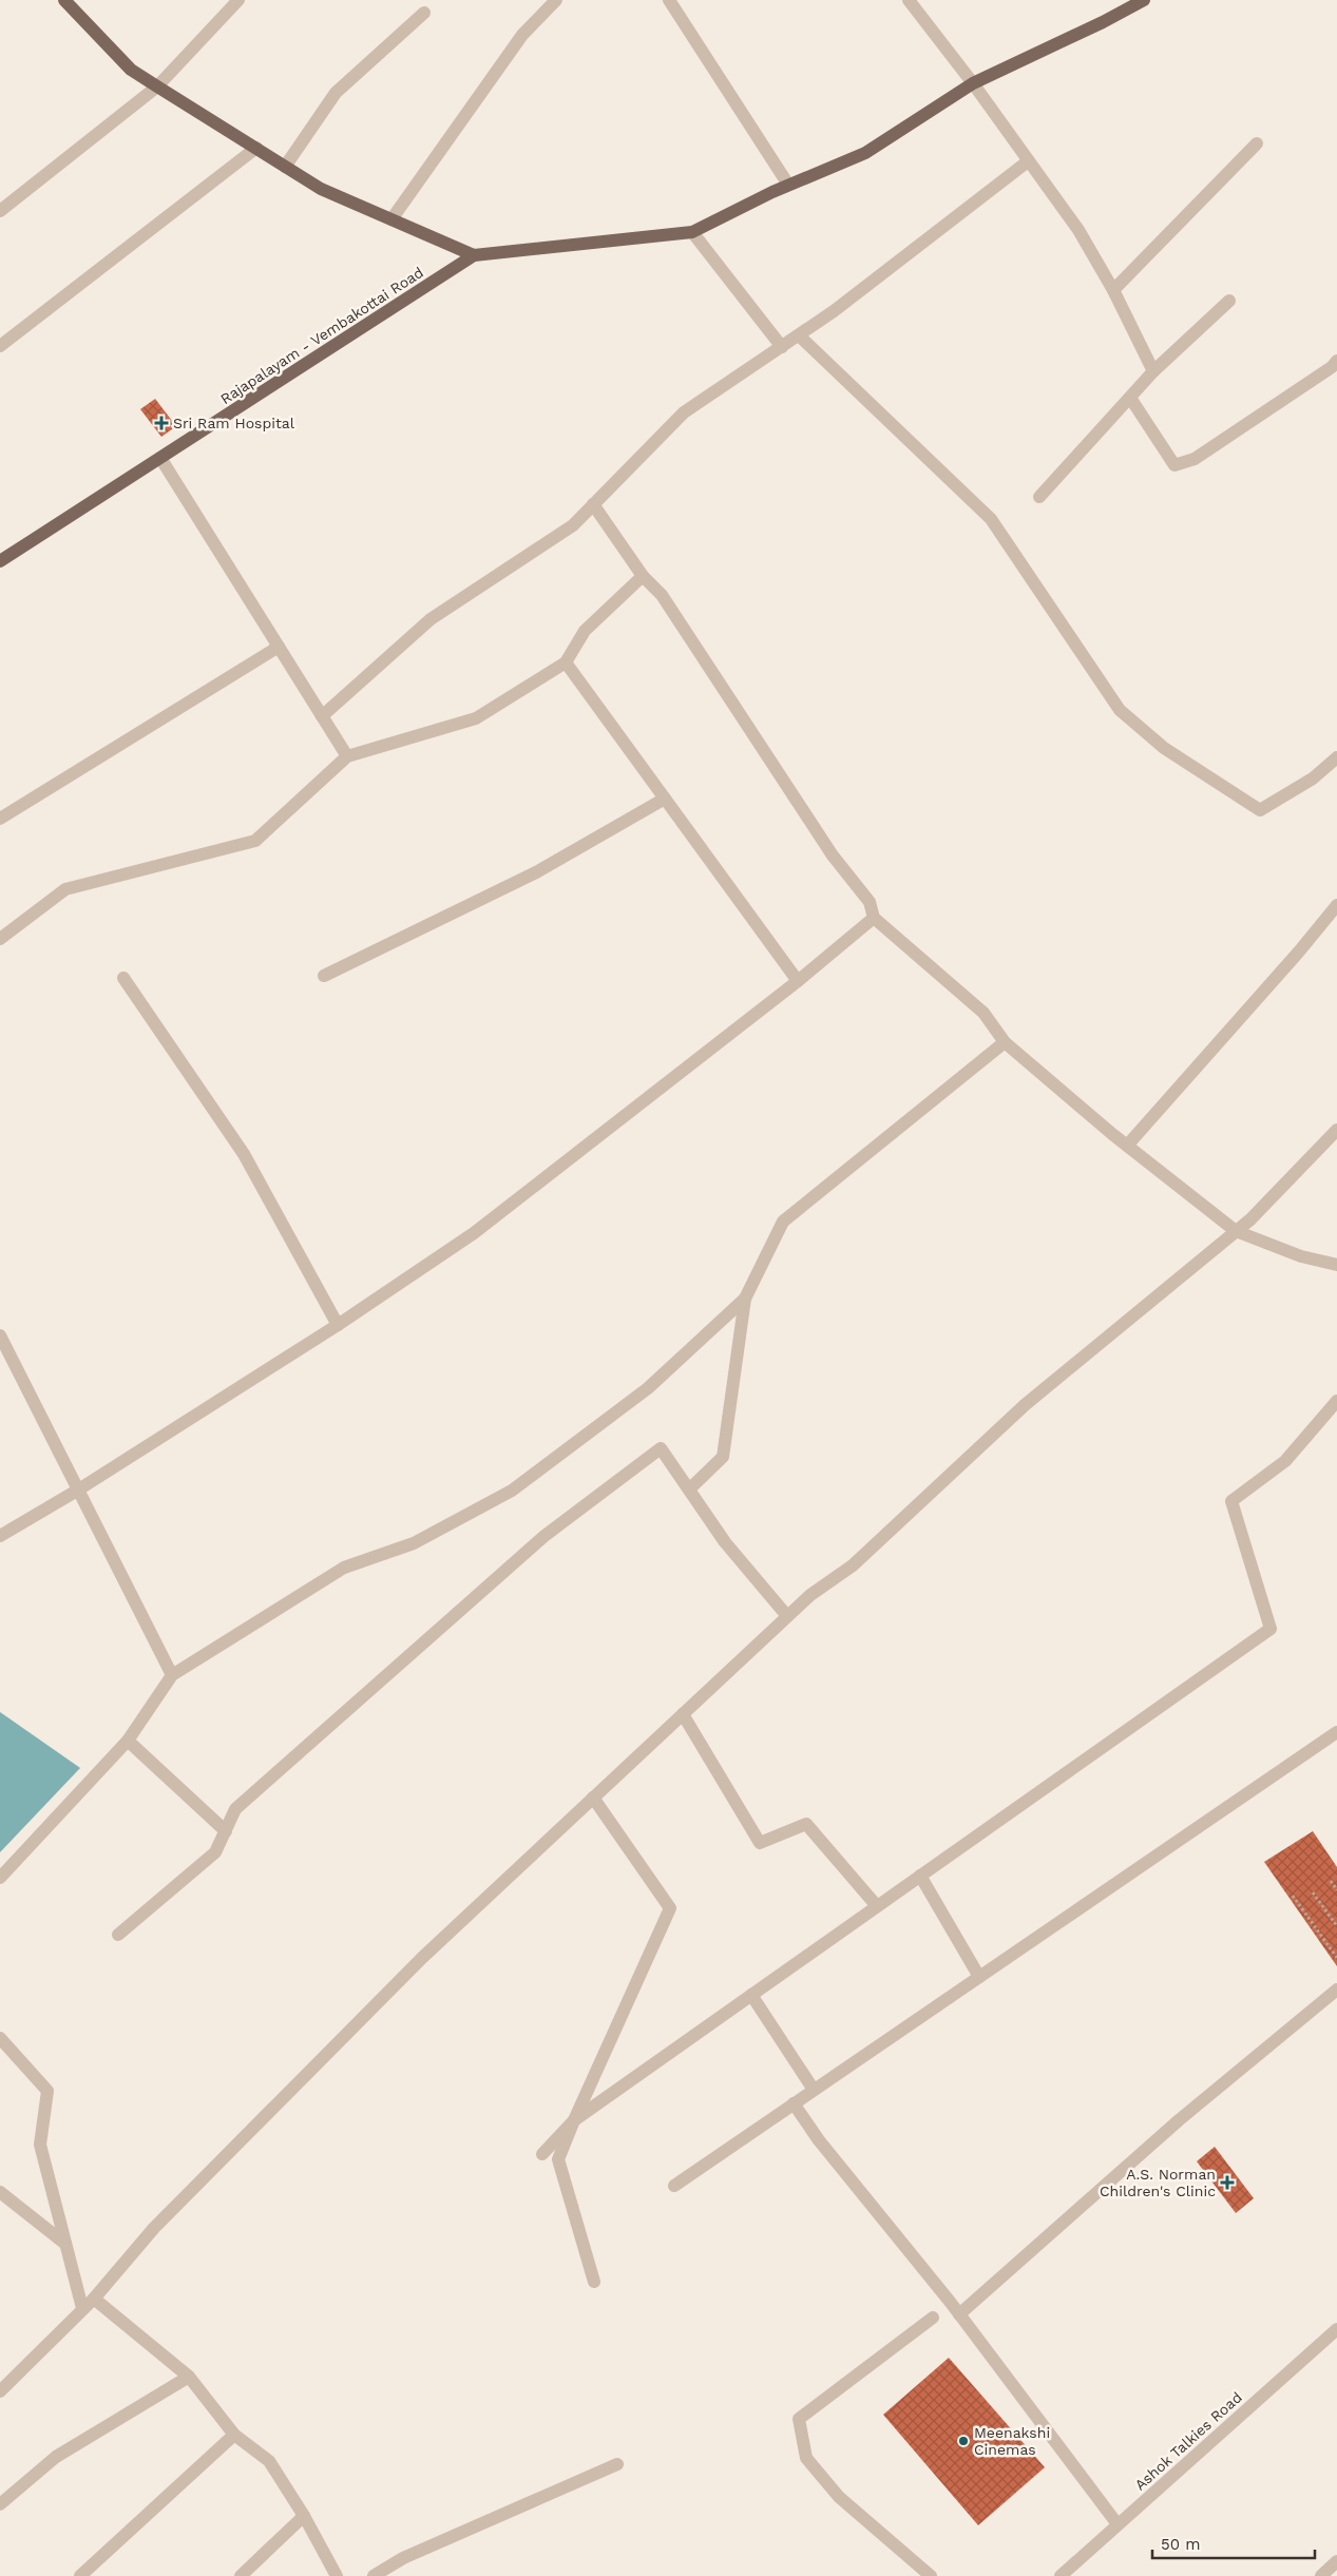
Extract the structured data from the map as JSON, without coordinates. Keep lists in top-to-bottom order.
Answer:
{
  "streets": {
    "main road": ["Rajapalayam - Vembakottai Road"],
    "street": ["Ashok Talkies Road"]
  },
  "places": {
    "health": ["Sri Ram Hospital", "A.S. Norman Children's Clinic"],
    "other": ["Meenakshi Cinemas"]
  },
  "scale_bar": "50 m"
}
